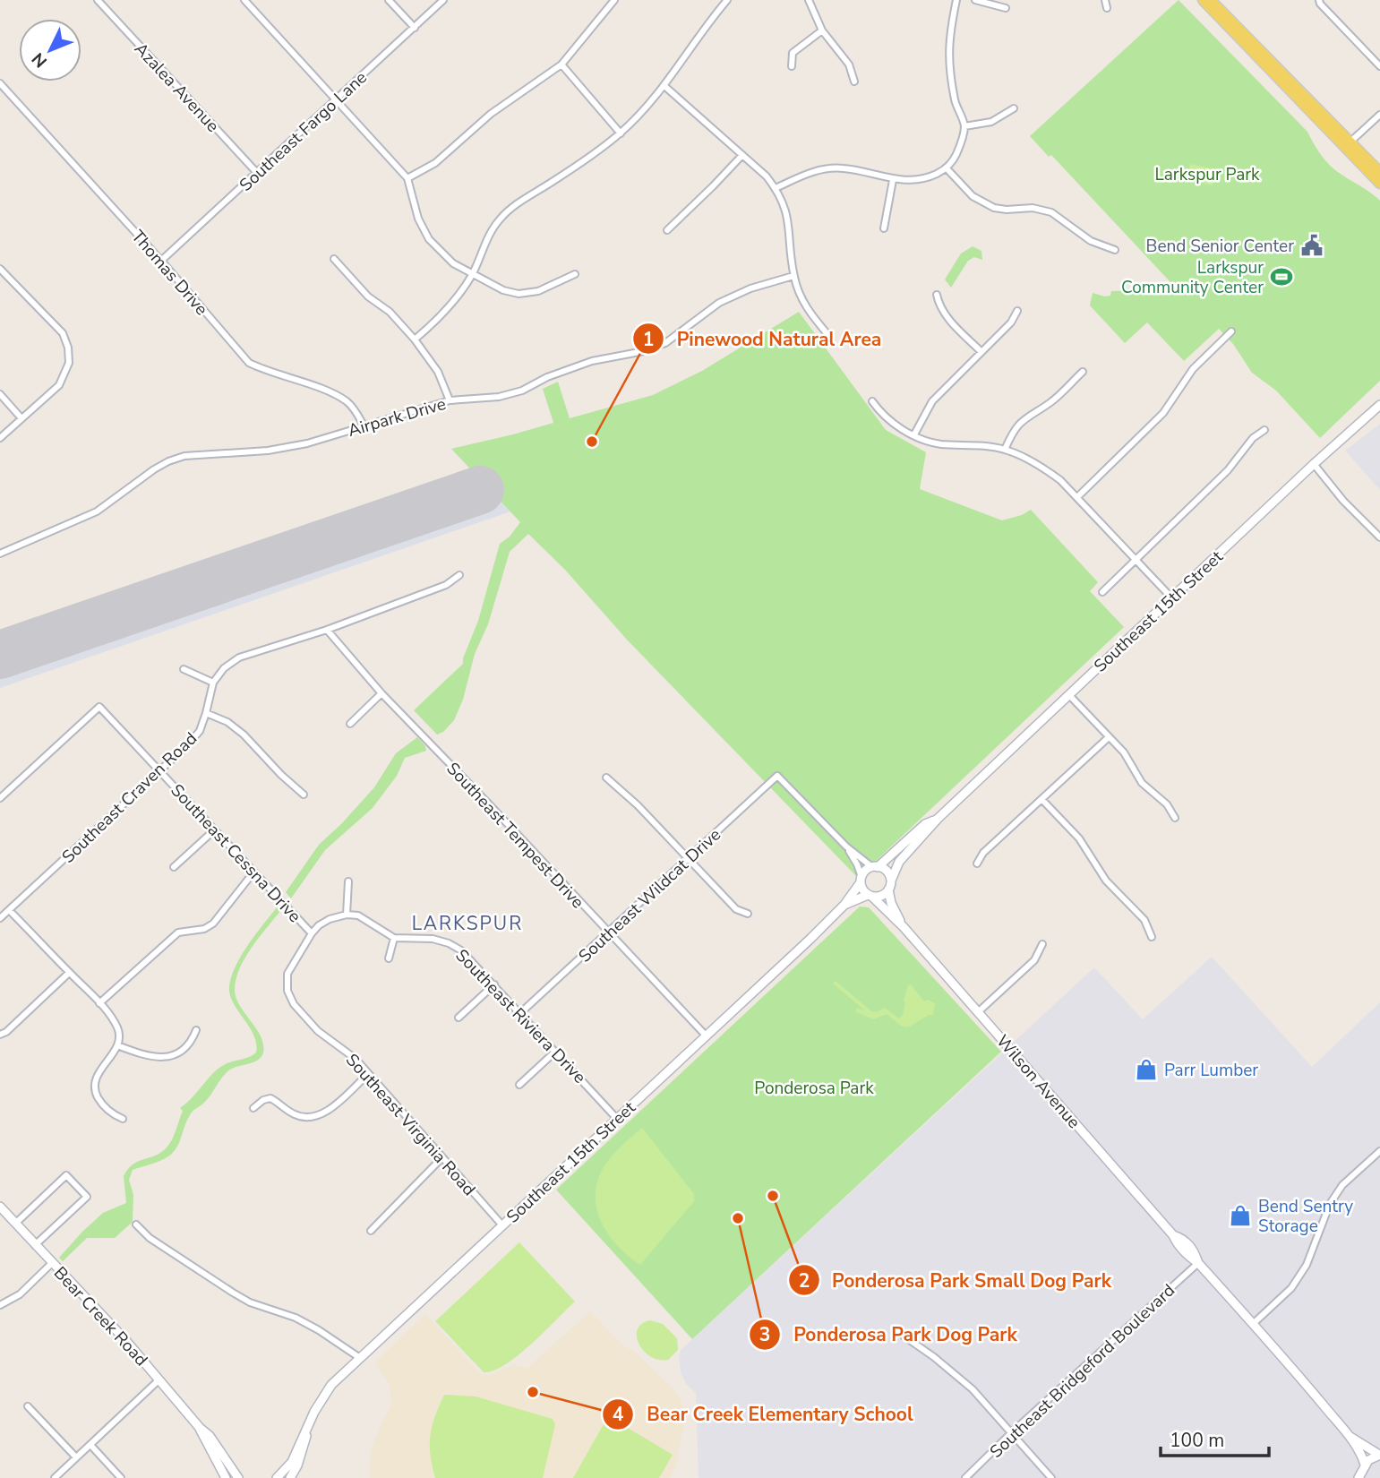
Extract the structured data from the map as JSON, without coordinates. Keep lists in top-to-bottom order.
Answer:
{
  "streets": {
    "main road": ["Southeast 15th Street", "Wilson Avenue", "Bear Creek Road"],
    "street": [
      "Azalea Avenue",
      "Southeast Fargo Lane",
      "Thomas Drive",
      "Airpark Drive",
      "Southeast Craven Road",
      "Southeast Tempest Drive",
      "Southeast Cessna Drive",
      "Southeast Wildcat Drive",
      "Southeast Riviera Drive",
      "Southeast Virginia Road",
      "Southeast Bridgeford Boulevard"
    ]
  },
  "crossings": [
    ["Azalea Avenue", "Southeast Fargo Lane"],
    ["Southeast Fargo Lane", "Thomas Drive"],
    ["Thomas Drive", "Airpark Drive"],
    ["Southeast 15th Street", "Southeast Tempest Drive"],
    ["Southeast 15th Street", "Southeast Riviera Drive"],
    ["Southeast 15th Street", "Wilson Avenue"],
    ["Southeast 15th Street", "Southeast Virginia Road"],
    ["Southeast Craven Road", "Southeast Cessna Drive"],
    ["Southeast Tempest Drive", "Southeast Wildcat Drive"],
    ["Southeast Cessna Drive", "Southeast Virginia Road"],
    ["Southeast Wildcat Drive", "Southeast Riviera Drive"],
    ["Wilson Avenue", "Southeast Bridgeford Boulevard"]
  ],
  "districts": ["LARKSPUR"],
  "parks": ["Larkspur Park", "Ponderosa Park"],
  "places": {
    "public building": ["Bend Senior Center"],
    "sports": ["Larkspur Community Center"],
    "other": [
      "Pinewood Natural Area",
      "Ponderosa Park Small Dog Park",
      "Ponderosa Park Dog Park",
      "Bear Creek Elementary School"
    ],
    "shop": ["Parr Lumber", "Bend Sentry Storage"]
  },
  "scale_bar": "100 m",
  "north": "bottom left"
}
